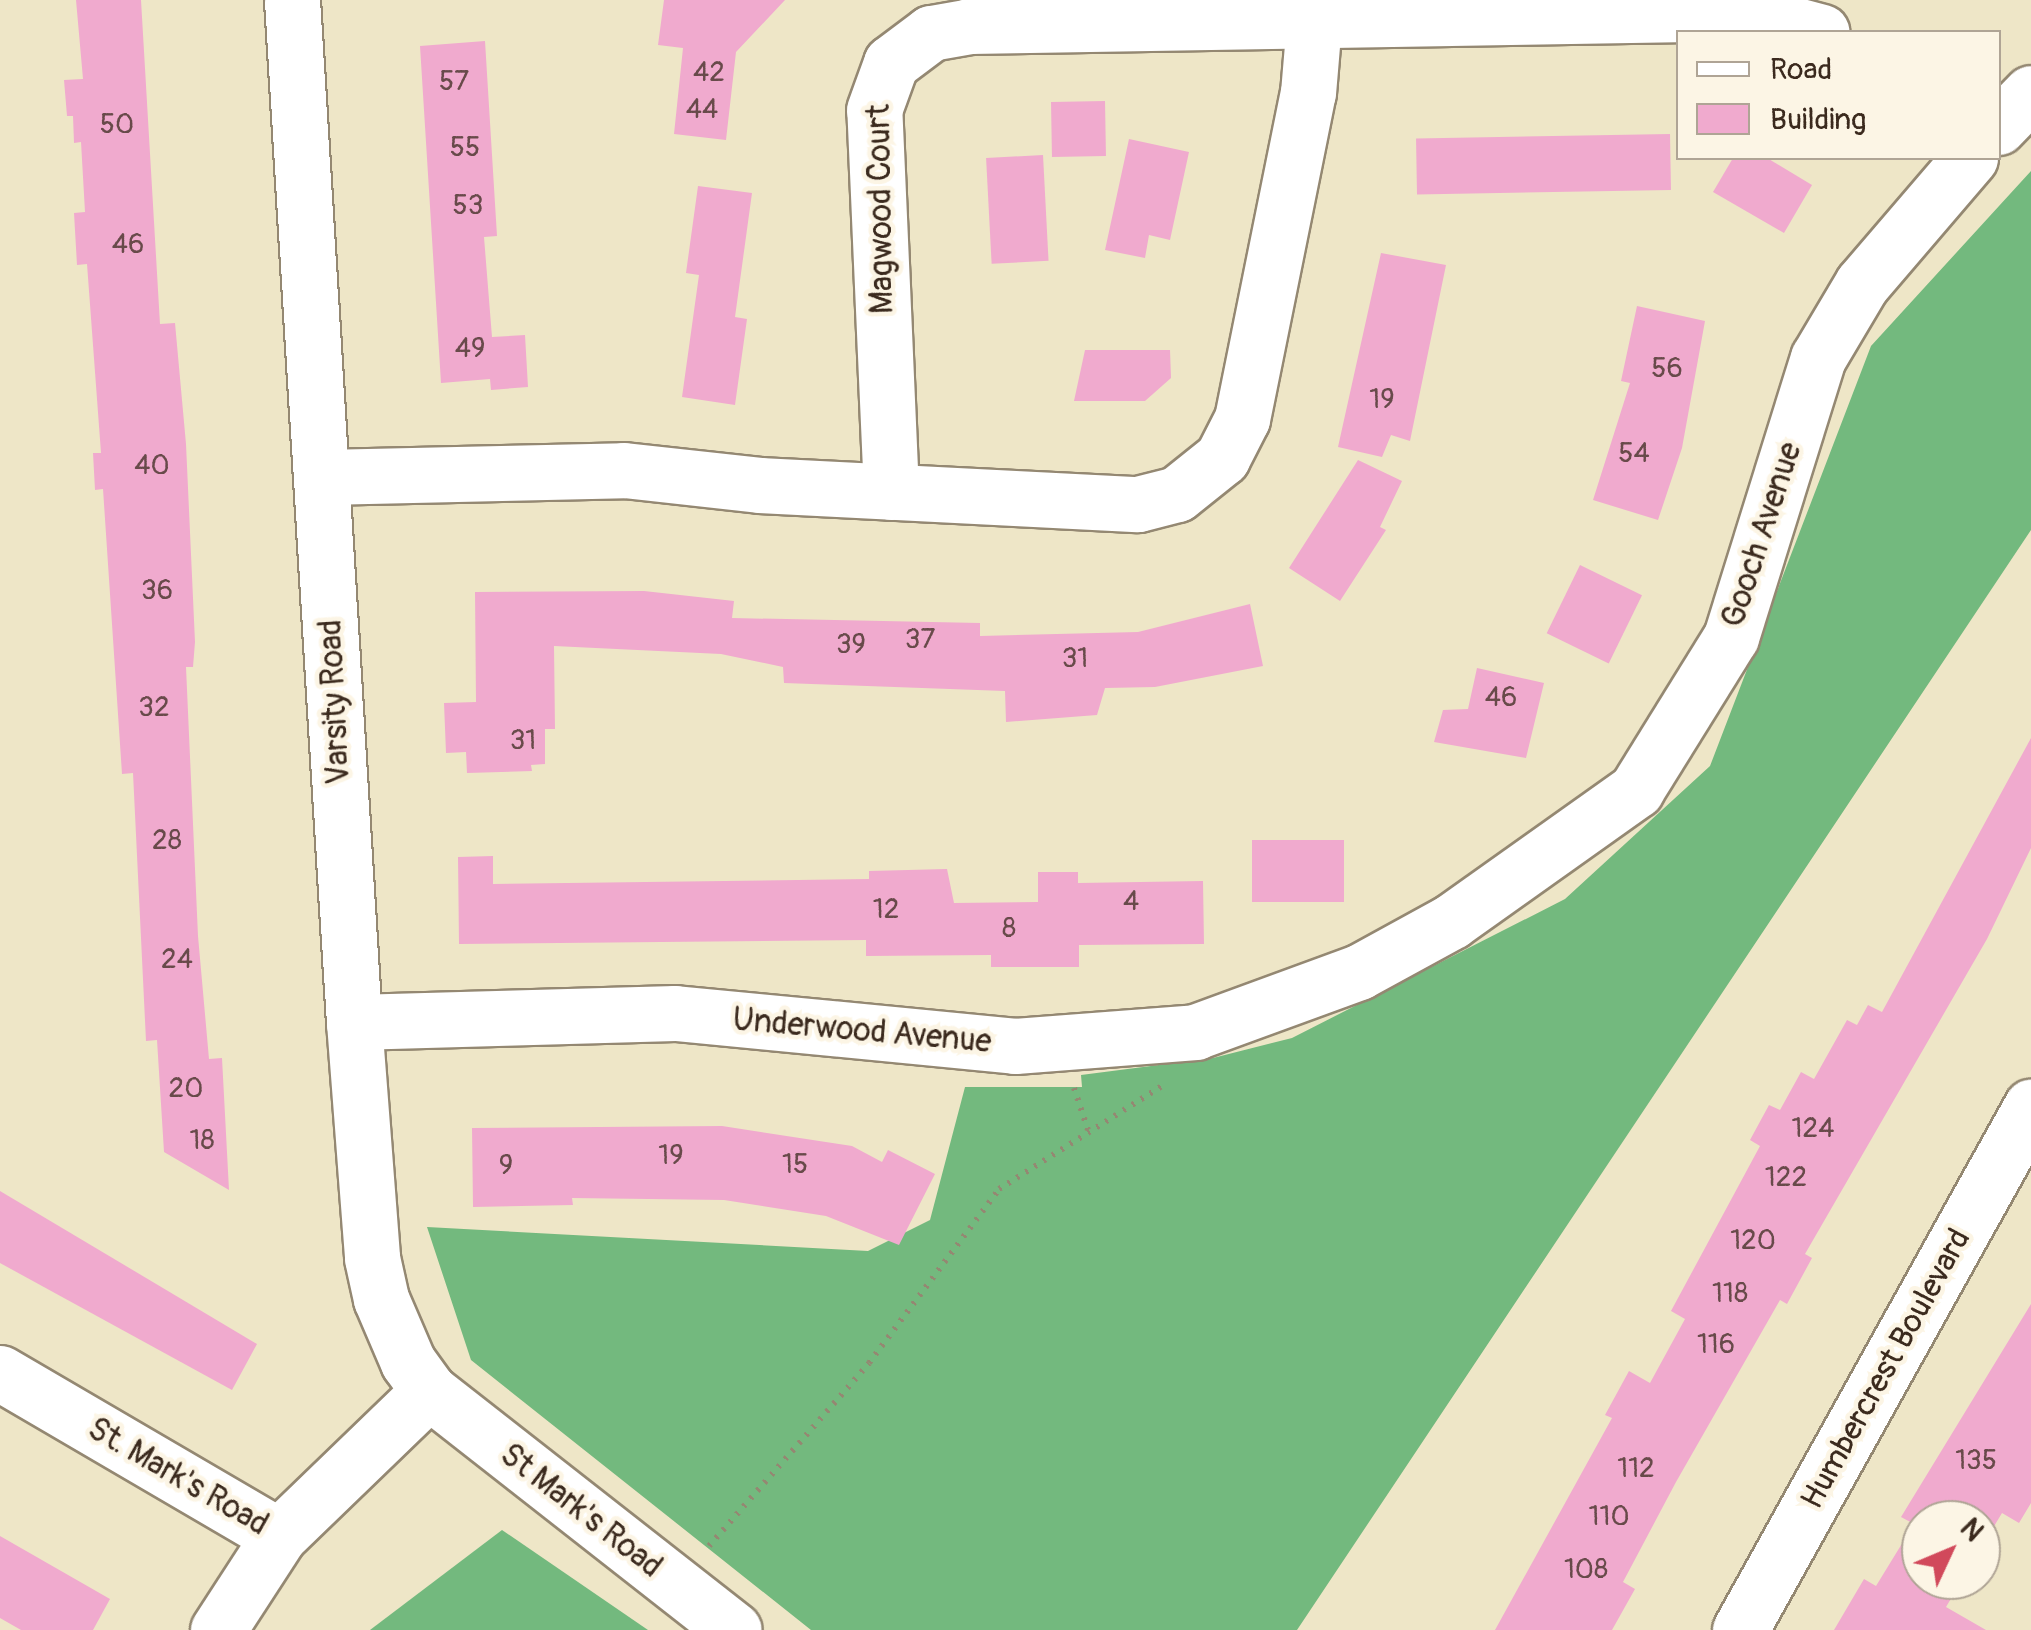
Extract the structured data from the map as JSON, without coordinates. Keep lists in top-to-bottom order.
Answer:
{
  "streets": {
    "street": [
      "Magwood Court",
      "Gooch Avenue",
      "Varsity Road",
      "Underwood Avenue",
      "Humbercrest Boulevard",
      "St. Mark's Road",
      "St Mark's Road"
    ]
  },
  "crossings": [
    ["Gooch Avenue", "Underwood Avenue"],
    ["Varsity Road", "Underwood Avenue"],
    ["Varsity Road", "St. Mark's Road"],
    ["Varsity Road", "St Mark's Road"],
    ["St. Mark's Road", "St Mark's Road"]
  ],
  "house_numbers": [
    "42",
    "57",
    "44",
    "50",
    "55",
    "53",
    "46",
    "49",
    "56",
    "19",
    "54",
    "40",
    "36",
    "37",
    "39",
    "31",
    "46",
    "32",
    "31",
    "28",
    "4",
    "12",
    "8",
    "24",
    "20",
    "124",
    "18",
    "19",
    "15",
    "9",
    "122",
    "120",
    "118",
    "116",
    "135",
    "112",
    "110",
    "108"
  ],
  "legend": ["Road", "Building"],
  "north": "top right"
}
